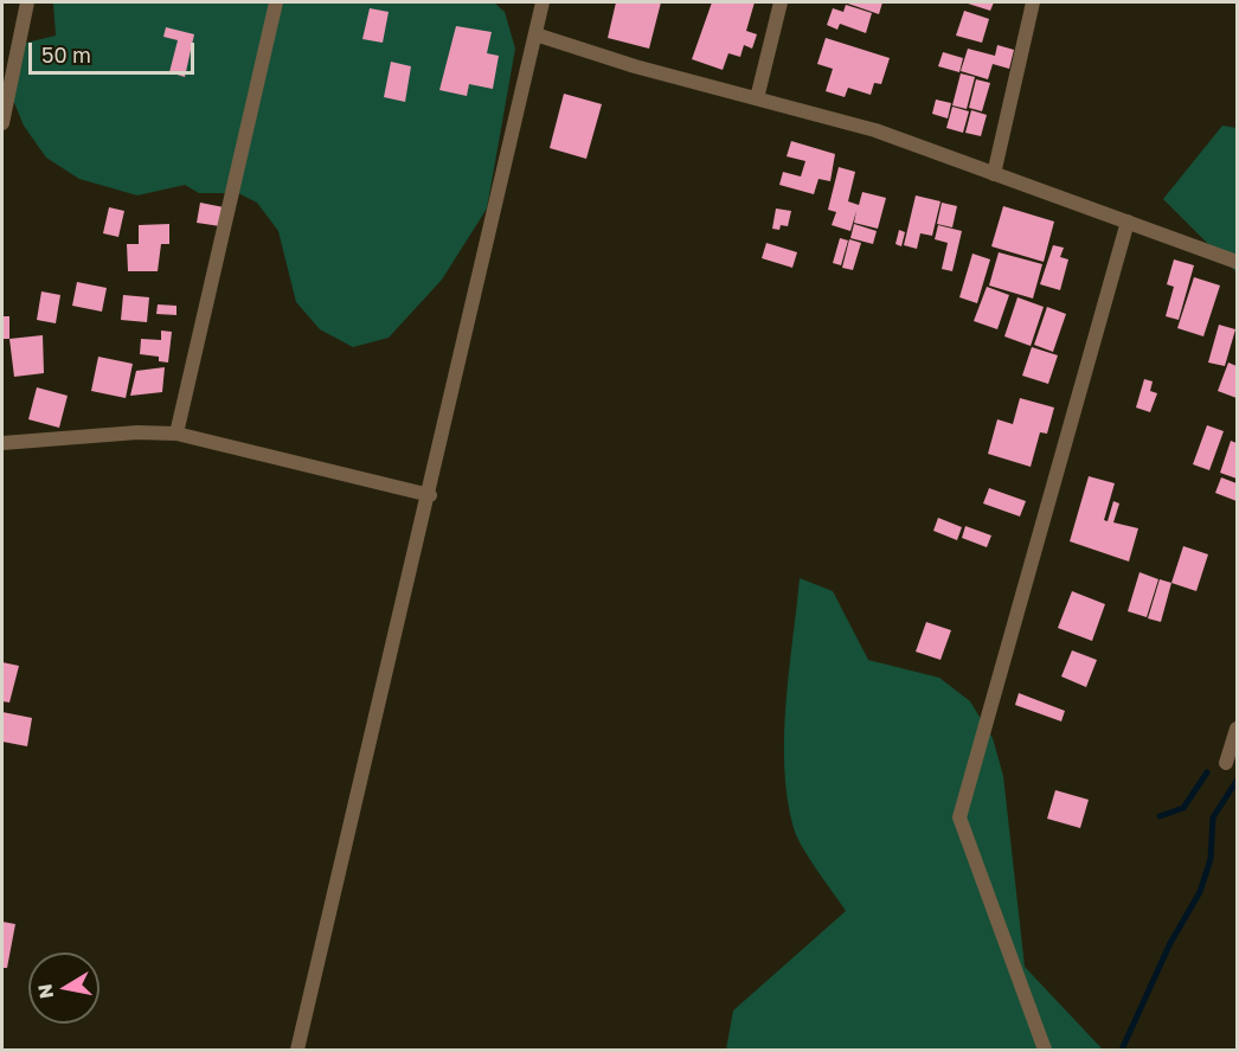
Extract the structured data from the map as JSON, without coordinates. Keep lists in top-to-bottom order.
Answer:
{
  "scale_bar": "50 m",
  "north": "left"
}
